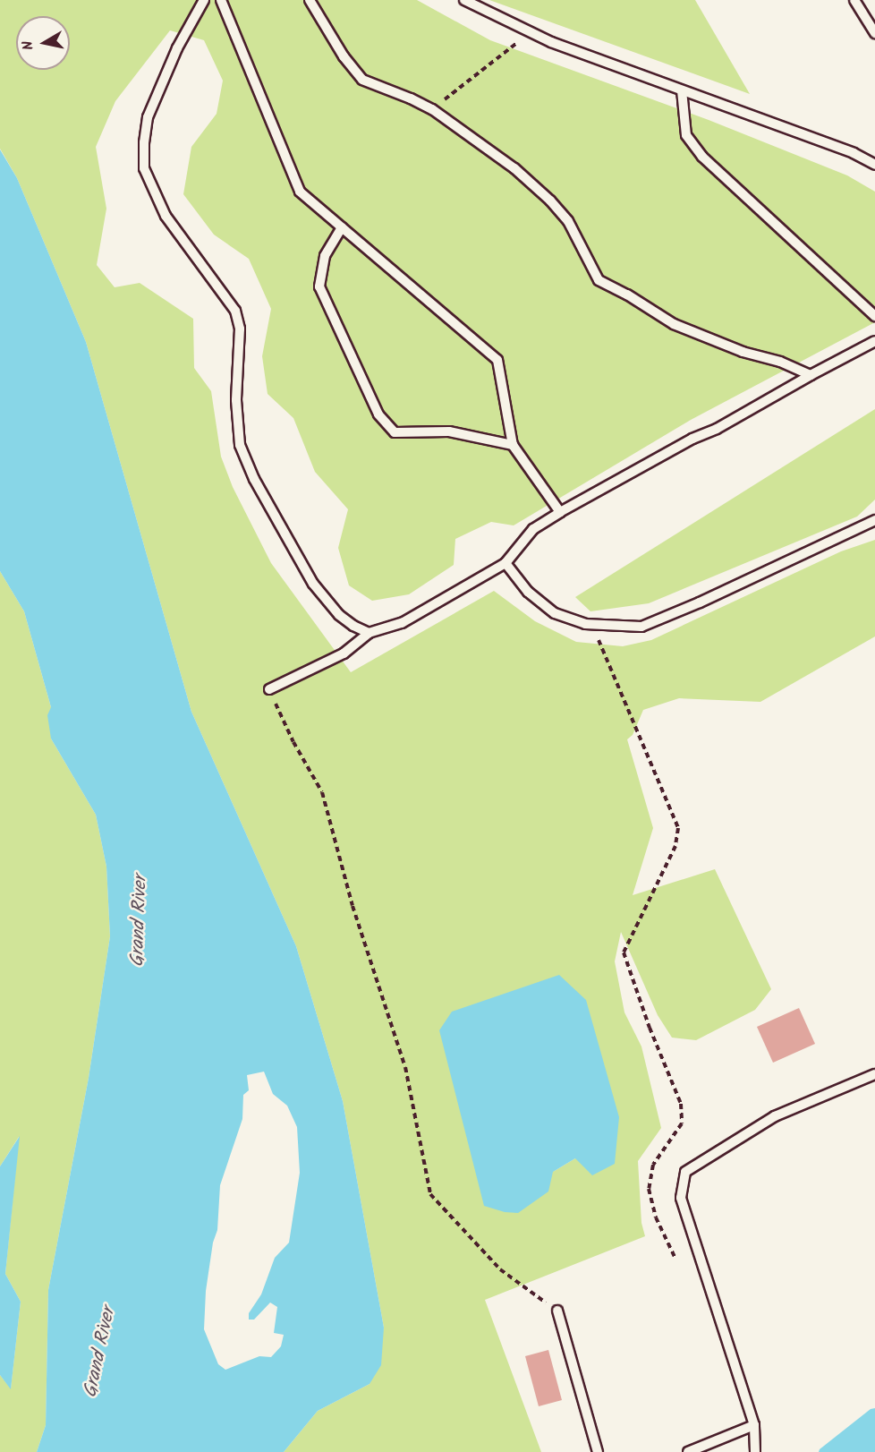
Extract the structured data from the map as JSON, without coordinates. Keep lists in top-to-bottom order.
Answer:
{
  "water": ["Grand River"],
  "north": "left"
}
